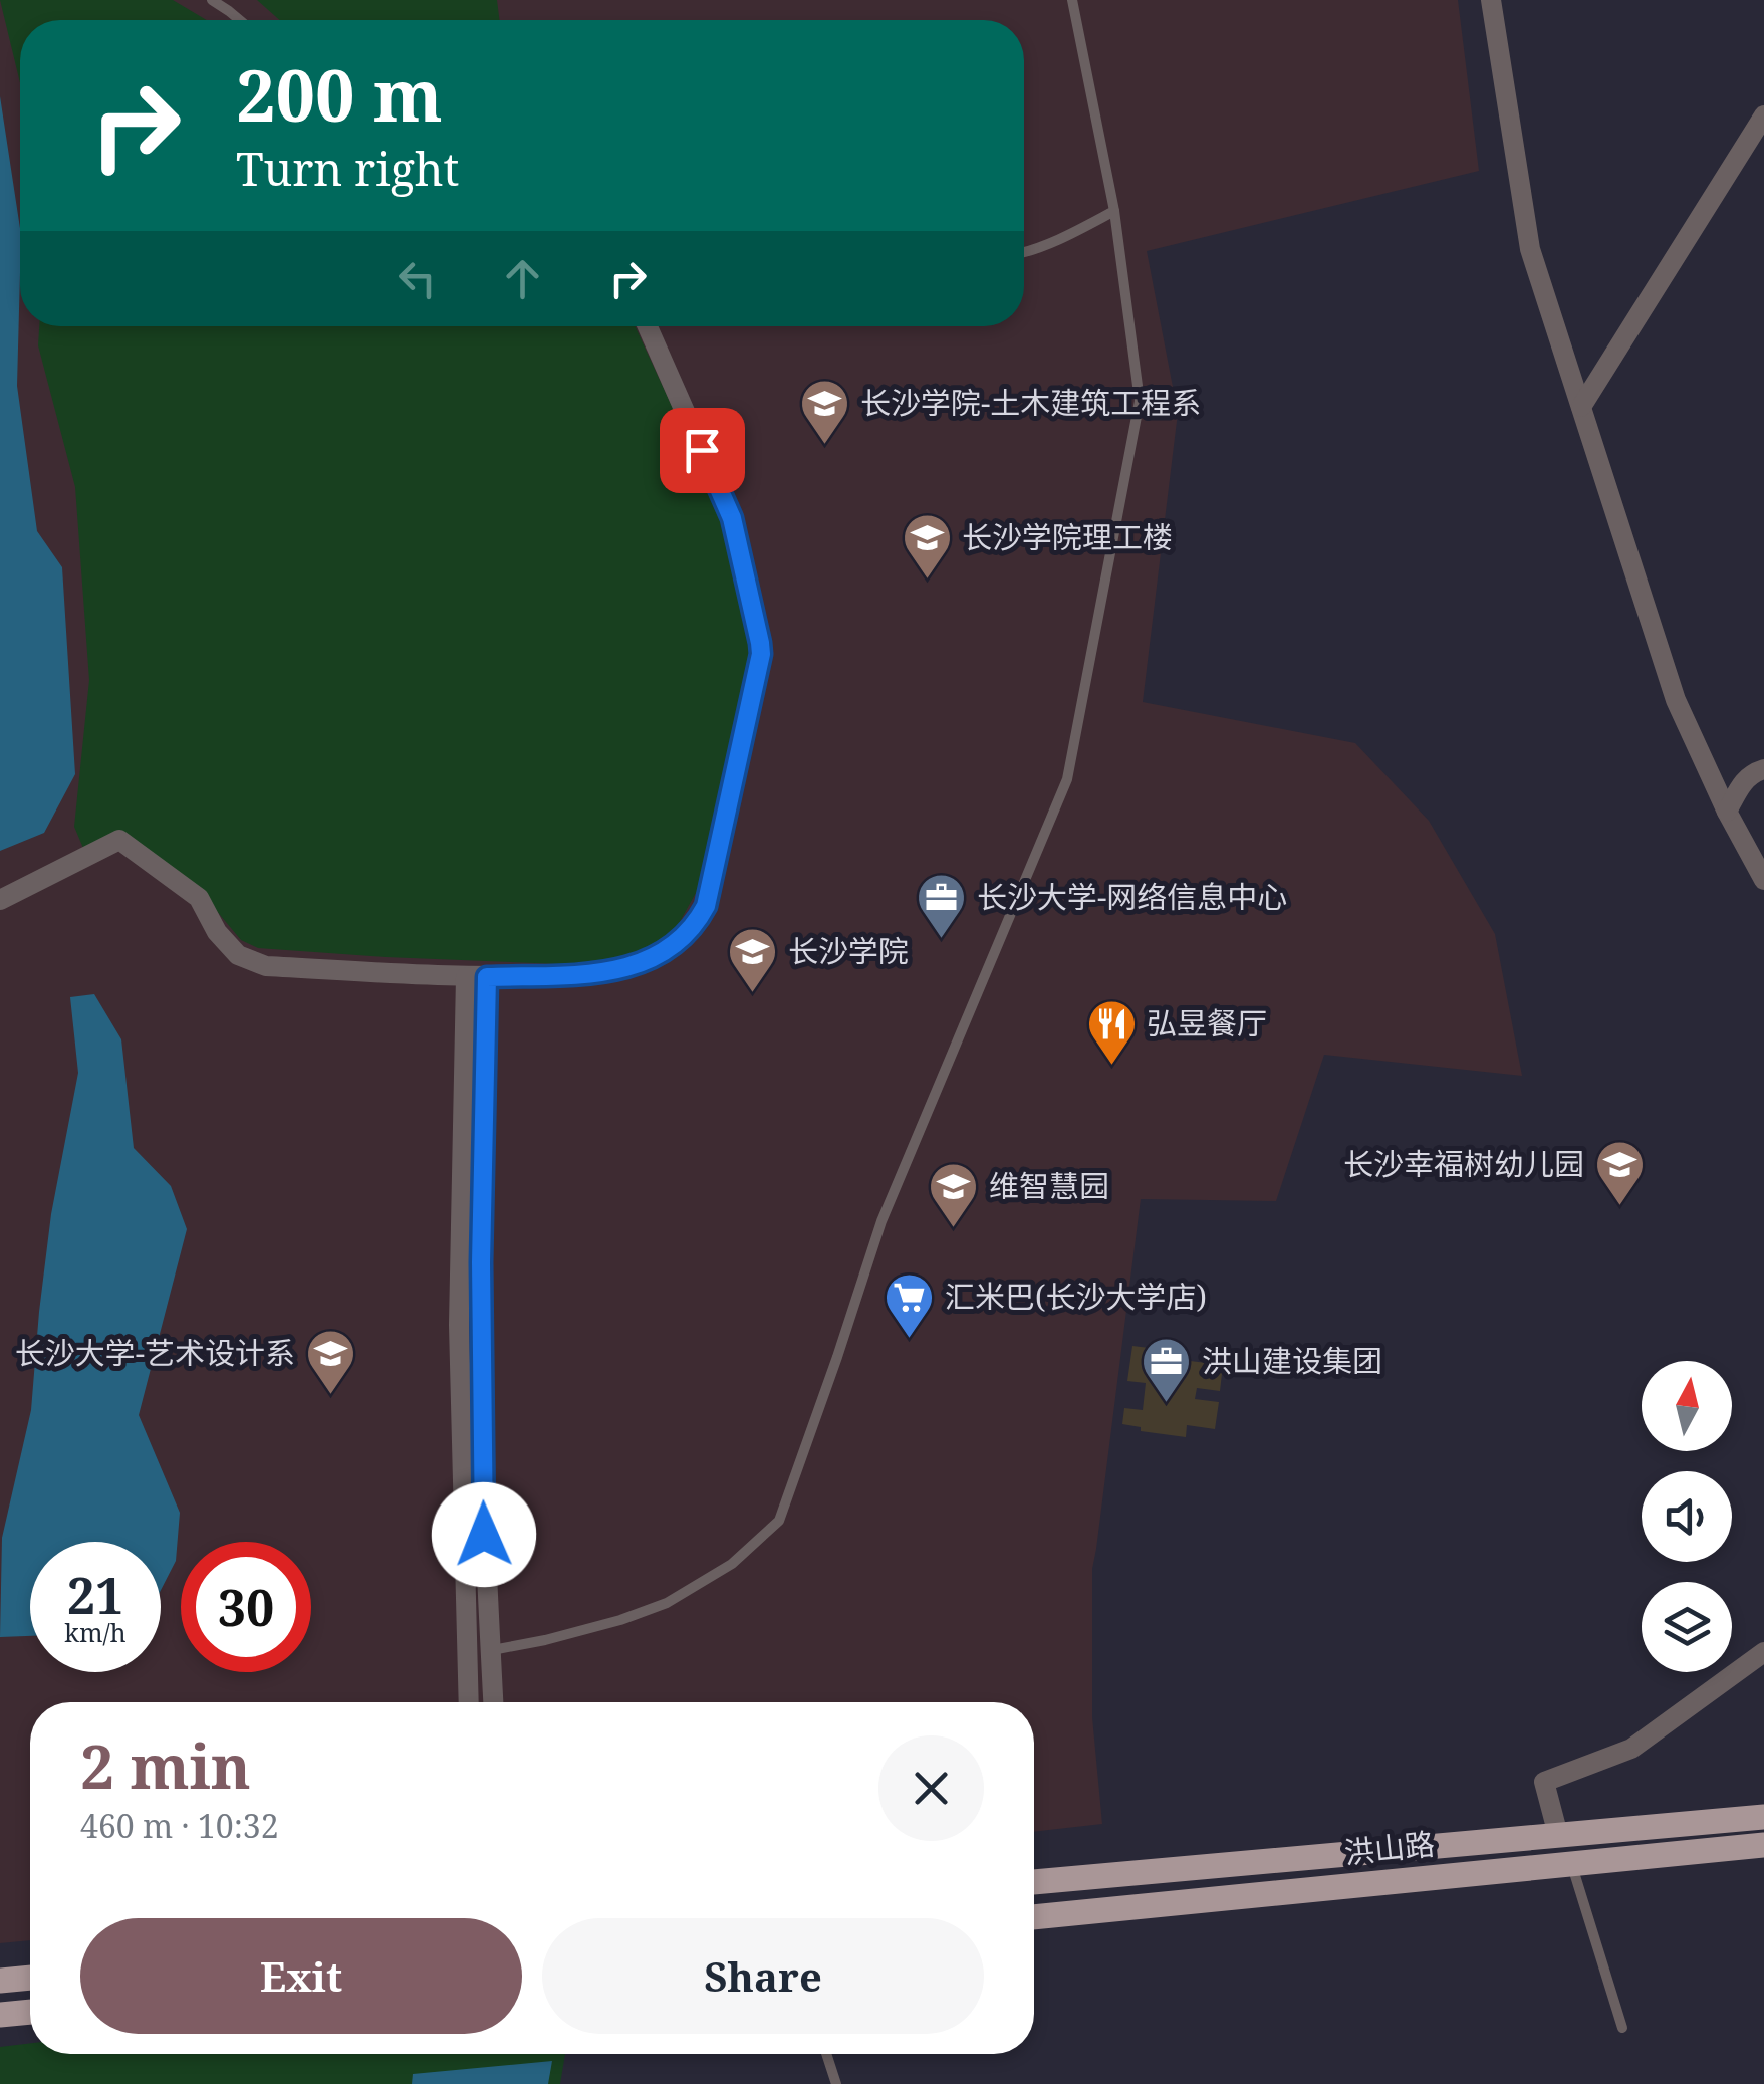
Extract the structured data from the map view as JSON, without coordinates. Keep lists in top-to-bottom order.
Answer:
{
  "streets": {
    "main road": ["洪山路"]
  },
  "places": {
    "school or university": [
      "长沙学院-土木建筑工程系",
      "长沙学院理工楼",
      "长沙学院",
      "长沙幸福树幼儿园",
      "维智慧园",
      "长沙大学-艺术设计系"
    ],
    "office": ["长沙大学-网络信息中心", "洪山建设集团"],
    "restaurant": ["弘昱餐厅"],
    "supermarket": ["汇米巴(长沙大学店)"]
  },
  "north": "top",
  "page": {
    "turn": ["200 m", "Turn right"],
    "speed": "21 km/h",
    "limit": "30",
    "heading": ["2 min", "460 m · 10:32"],
    "buttons": ["Exit", "Share"]
  }
}
